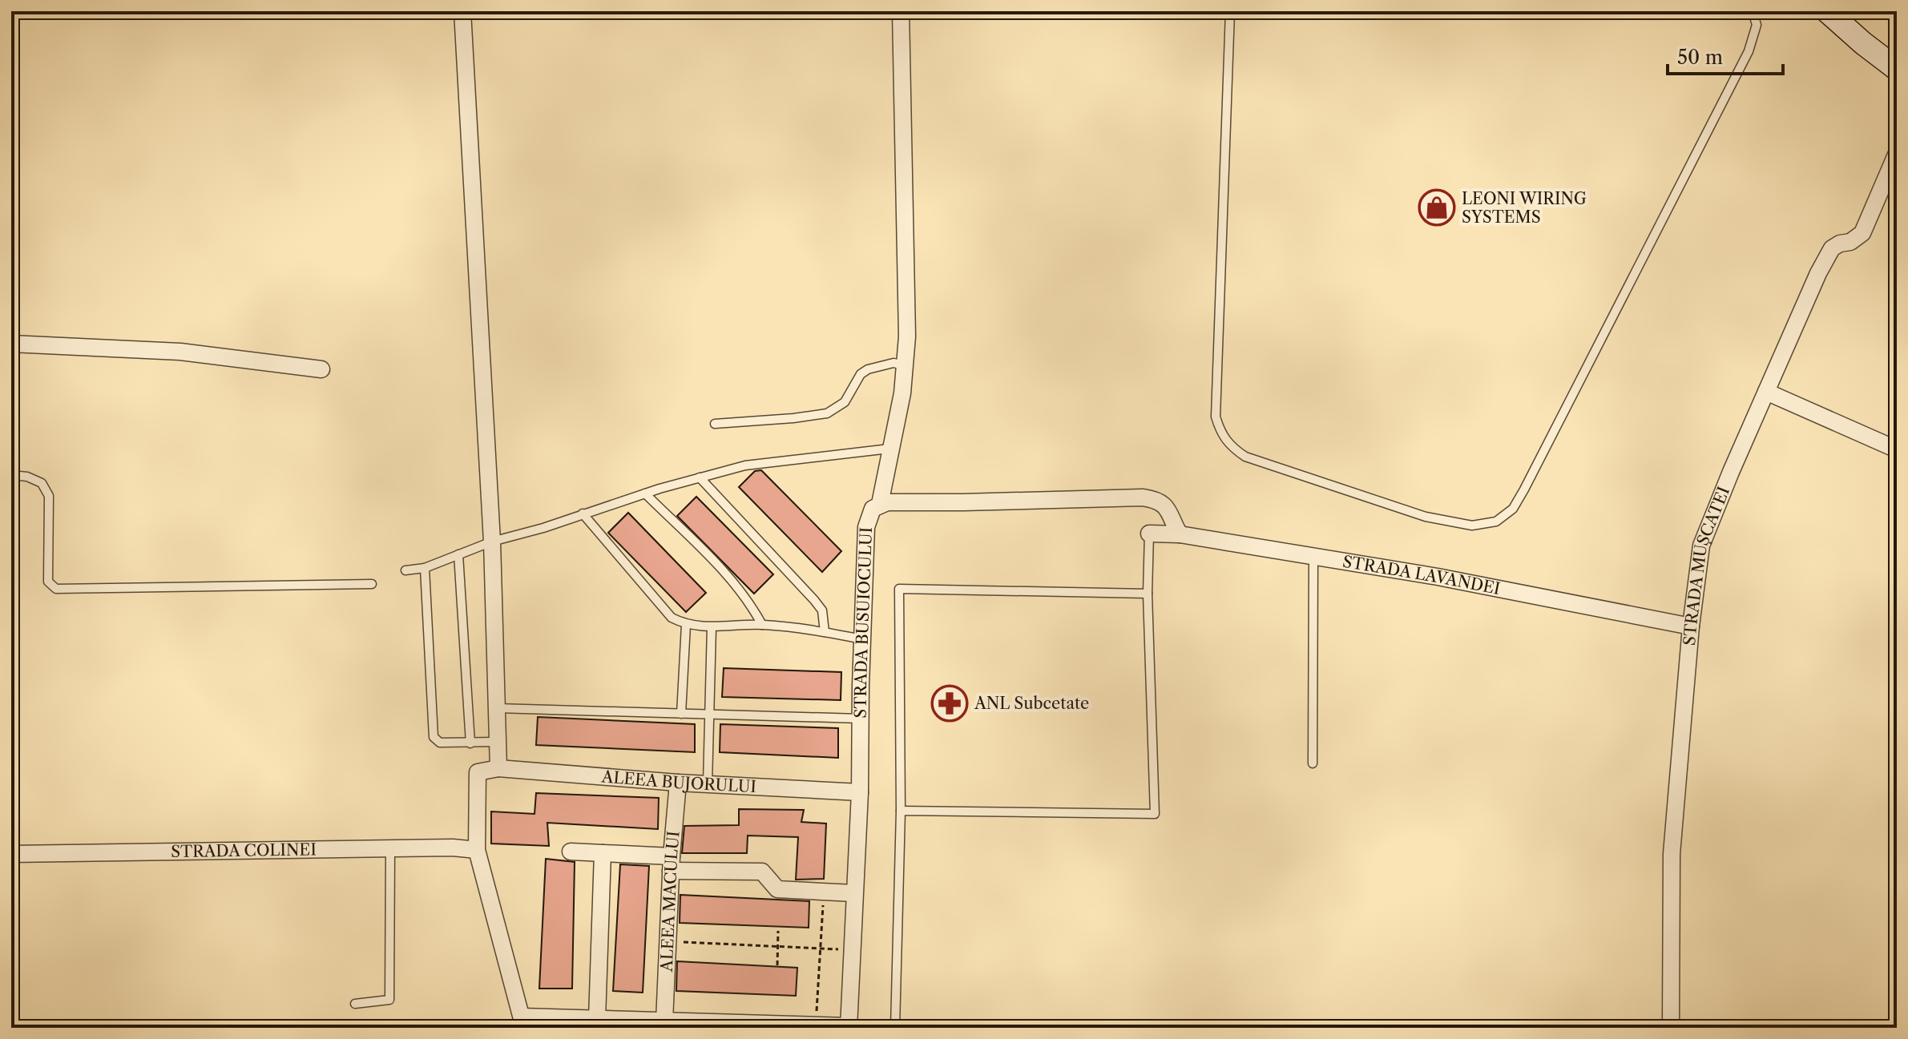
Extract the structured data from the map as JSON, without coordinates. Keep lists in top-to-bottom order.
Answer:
{
  "streets": {
    "street": [
      "STRADA MUȘCATEI",
      "STRADA LAVANDEI",
      "STRADA BUSUIOCULUI",
      "ALEEA BUJORULUI",
      "STRADA COLINEI",
      "ALEEA MACULUI"
    ]
  },
  "crossings": [
    ["STRADA MUȘCATEI", "STRADA LAVANDEI"],
    ["STRADA LAVANDEI", "STRADA BUSUIOCULUI"],
    ["STRADA BUSUIOCULUI", "ALEEA BUJORULUI"],
    ["ALEEA BUJORULUI", "ALEEA MACULUI"]
  ],
  "places": {
    "shop": ["LEONI WIRING SYSTEMS"],
    "pharmacy": ["ANL Subcetate"]
  },
  "scale_bar": "50 m"
}
